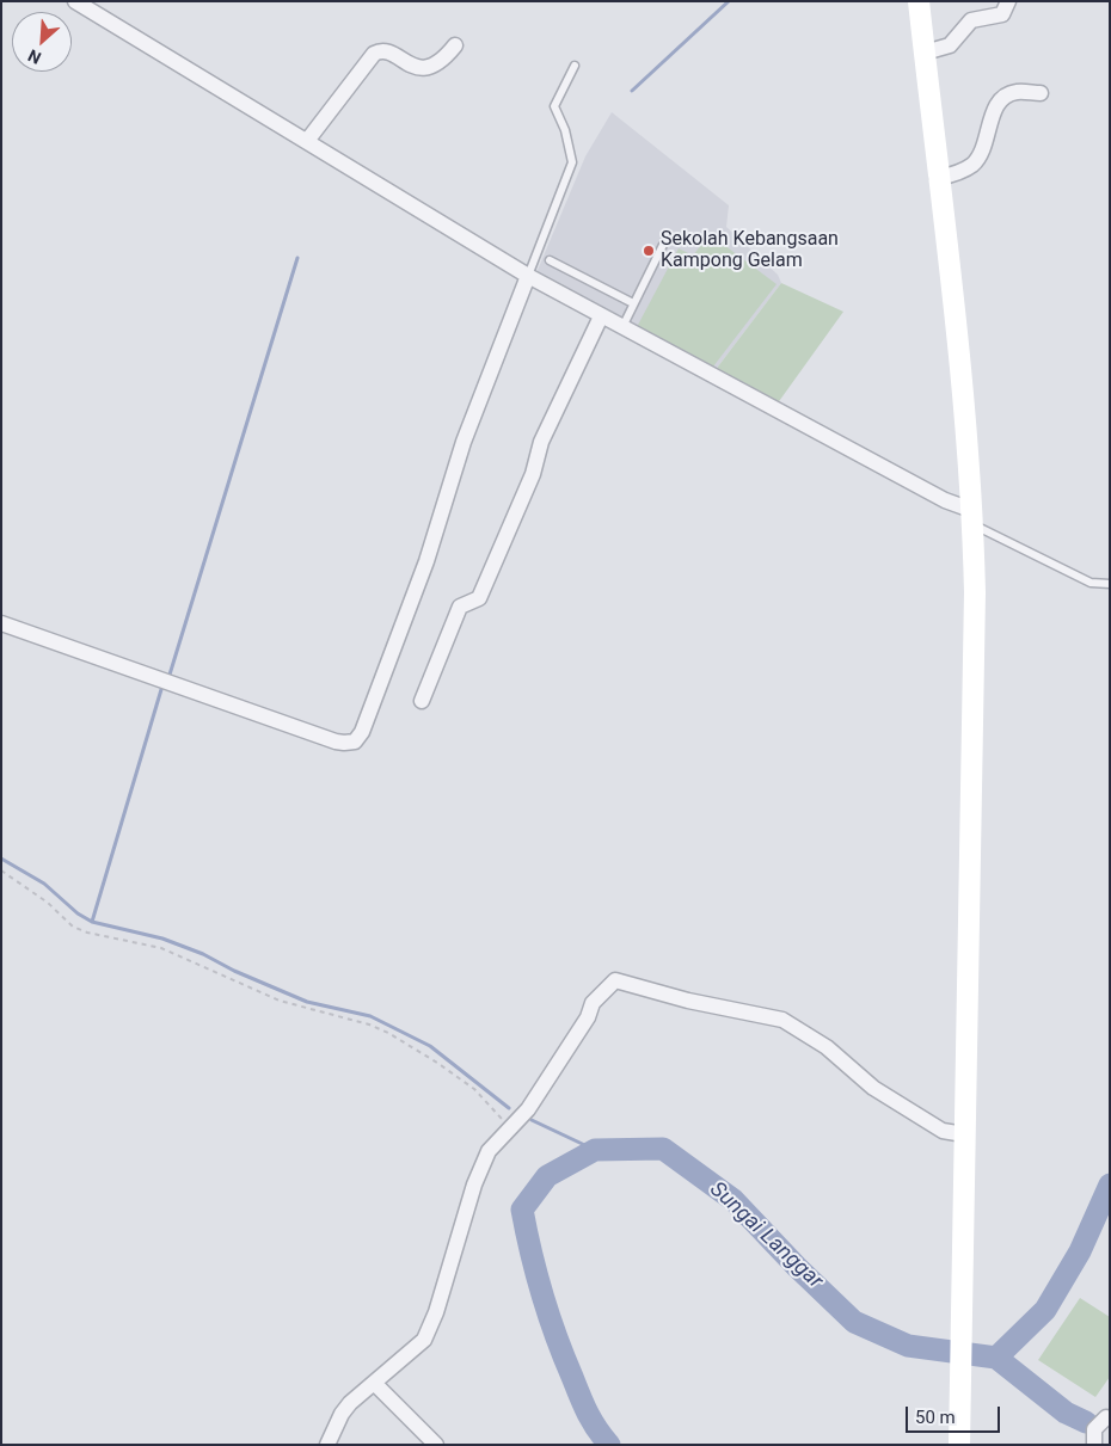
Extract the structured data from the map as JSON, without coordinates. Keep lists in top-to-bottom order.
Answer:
{
  "water": ["Sungai Langgar"],
  "places": ["Sekolah Kebangsaan Kampong Gelam"],
  "scale_bar": "50 m",
  "north": "bottom left"
}
